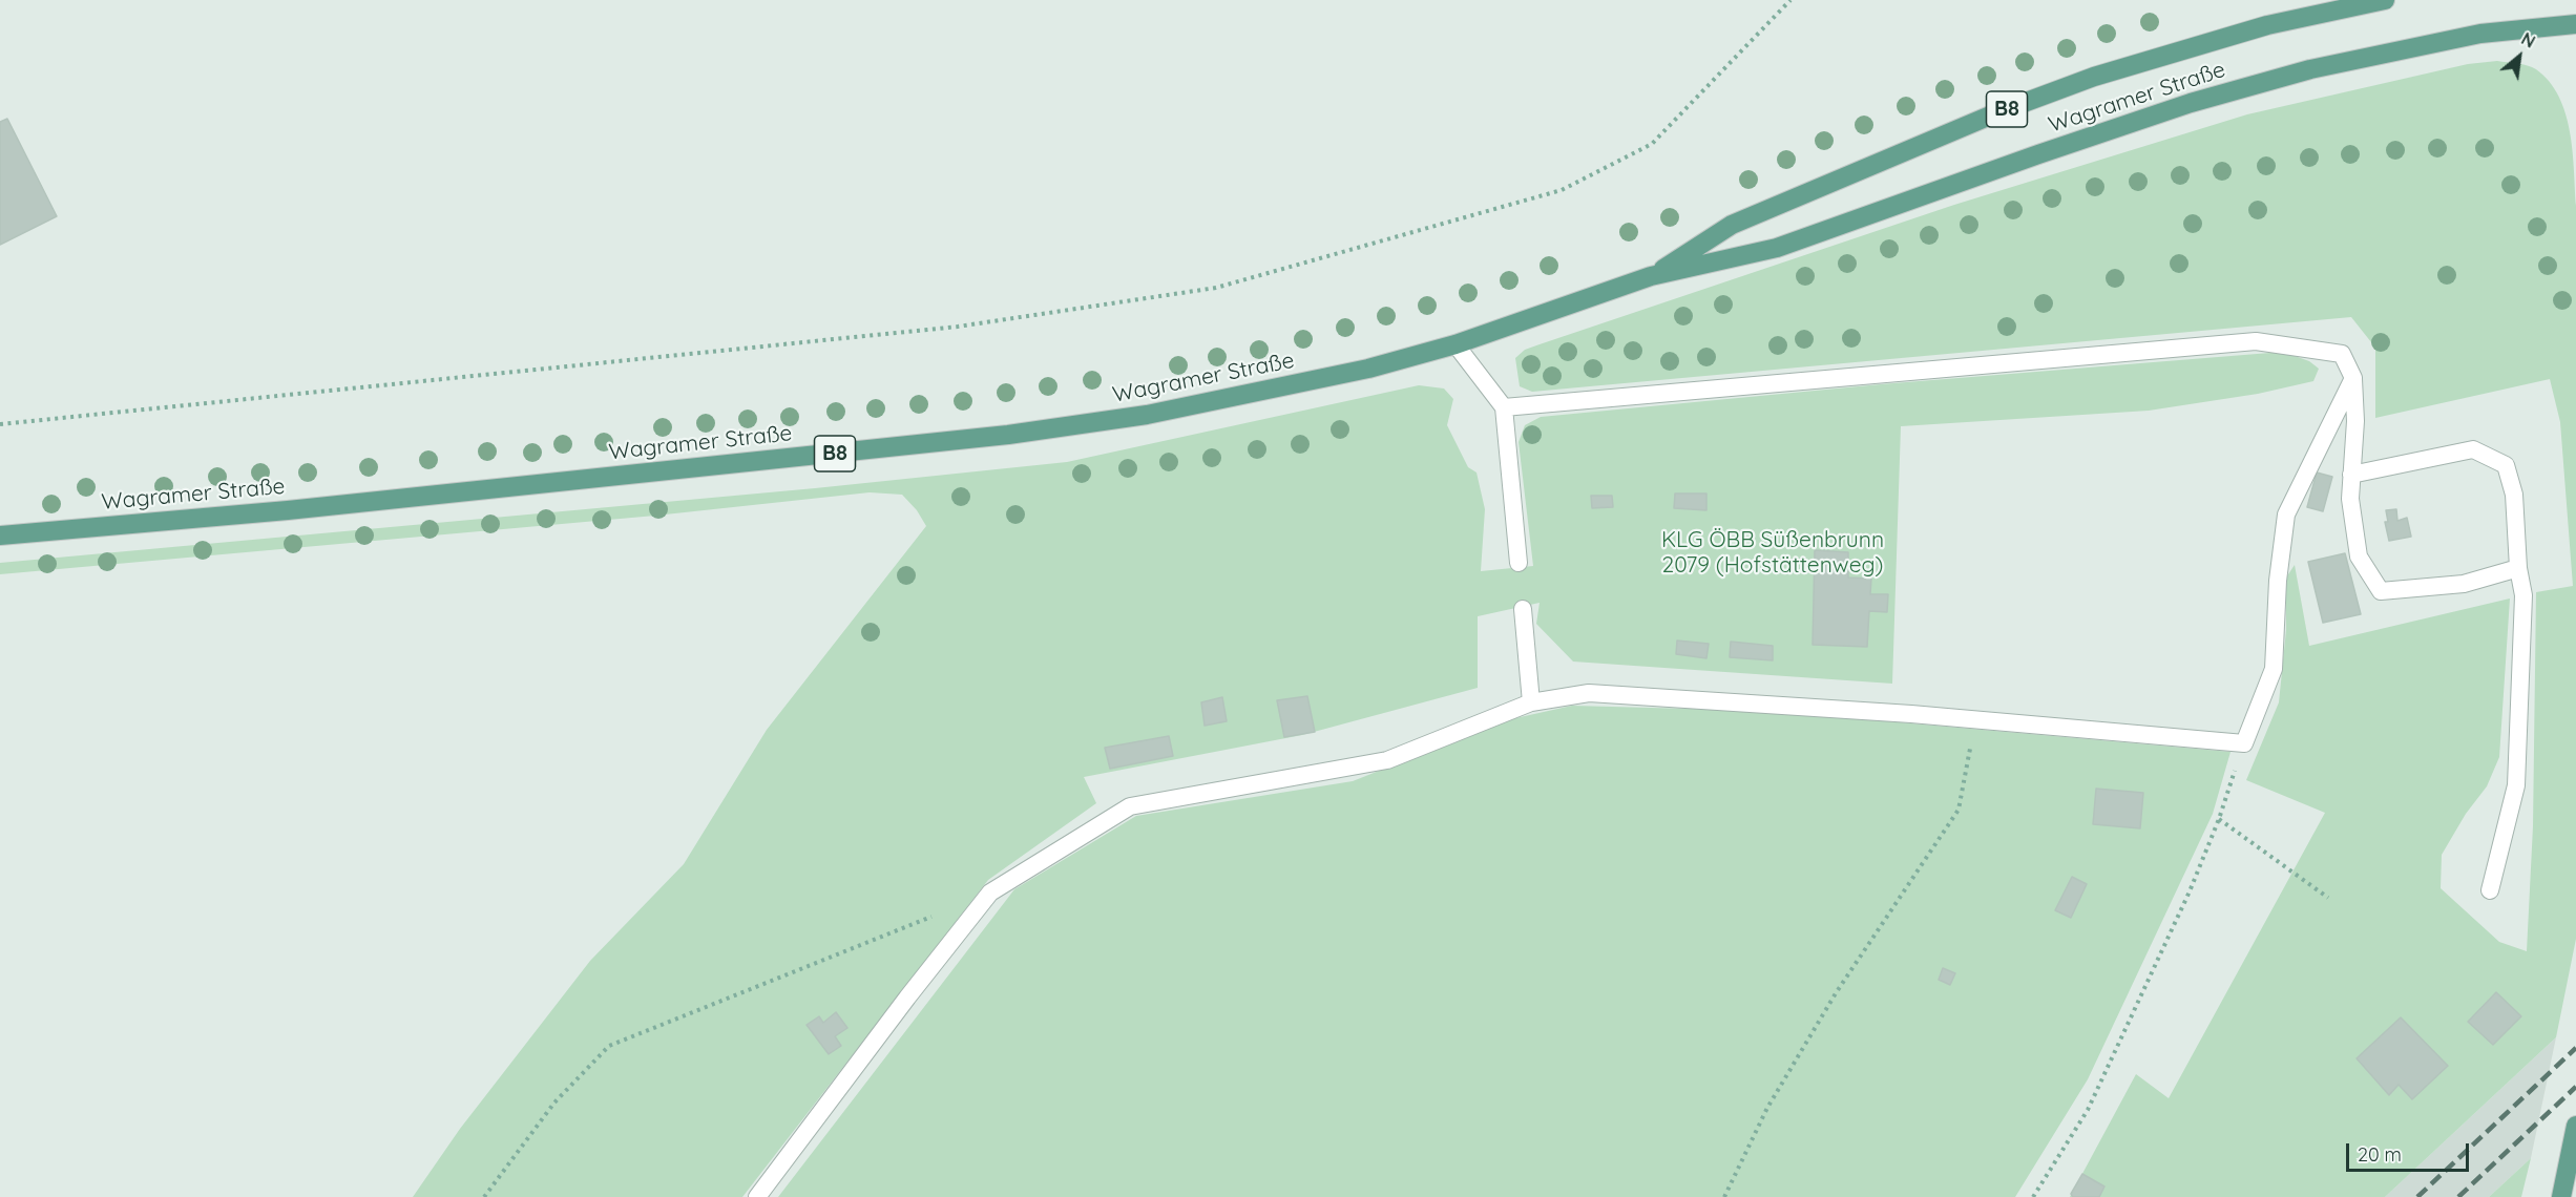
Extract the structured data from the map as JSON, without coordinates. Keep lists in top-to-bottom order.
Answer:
{
  "streets": {
    "main road": ["Wagramer Straße", "B8"]
  },
  "parks": ["KLG ÖBB Süßenbrunn 2079 (Hofstättenweg)"],
  "scale_bar": "20 m",
  "north": "top right"
}
